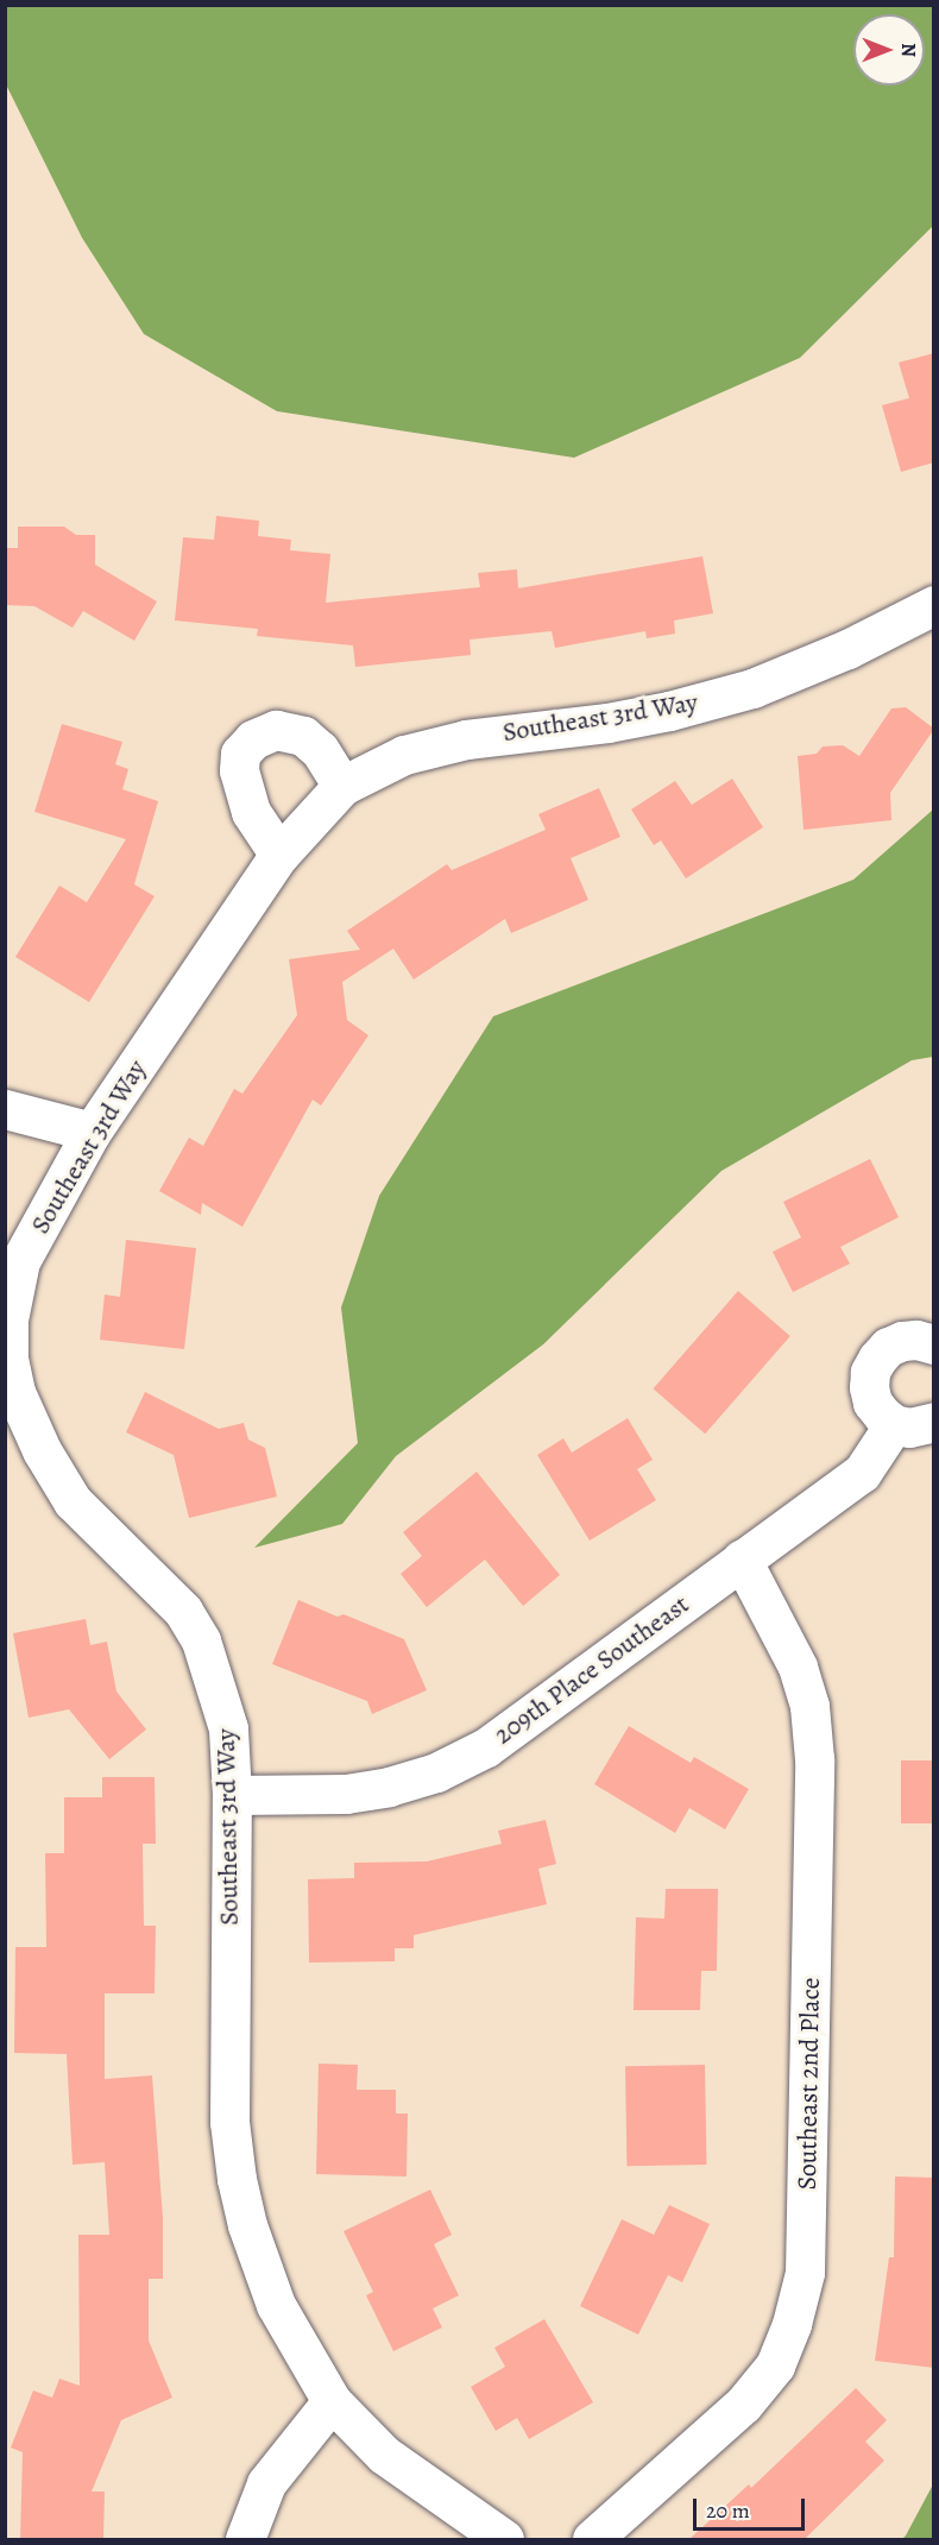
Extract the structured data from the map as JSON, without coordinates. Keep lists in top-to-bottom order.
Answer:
{
  "streets": {
    "street": ["Southeast 3rd Way", "209th Place Southeast", "Southeast 2nd Place"]
  },
  "crossings": [
    ["Southeast 3rd Way", "209th Place Southeast"],
    ["209th Place Southeast", "Southeast 2nd Place"]
  ],
  "scale_bar": "20 m",
  "north": "right"
}
